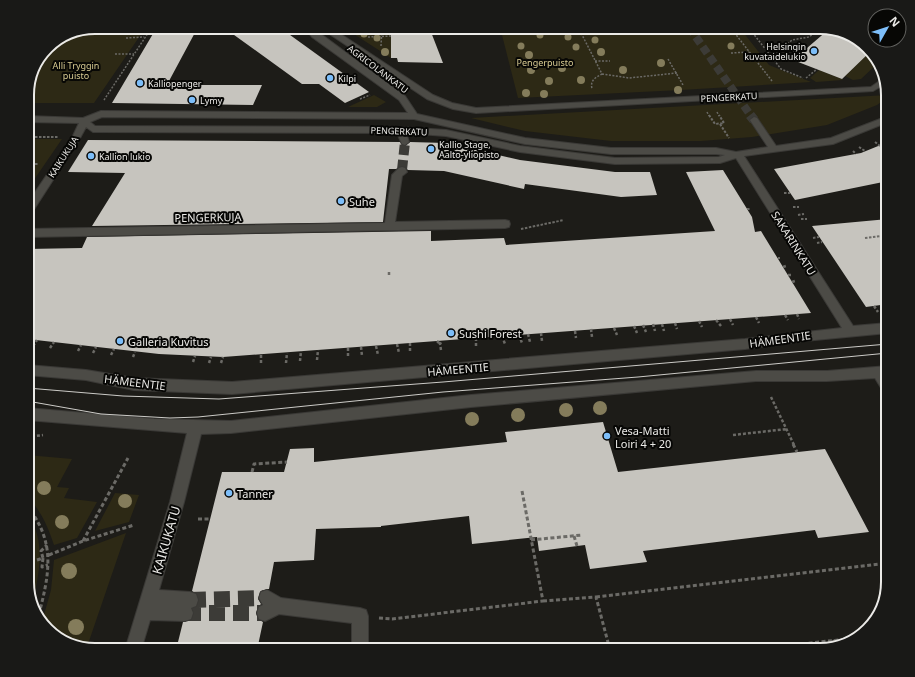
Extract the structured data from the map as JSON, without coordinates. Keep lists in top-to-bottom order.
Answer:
{
  "streets": {
    "street": [
      "AGRICOLANKATU",
      "PENGERKATU",
      "KAIKUKUJA",
      "PENGERKUJA",
      "SAKARINKATU",
      "HÄMEENTIE",
      "KAIKUKATU"
    ]
  },
  "crossings": [
    ["AGRICOLANKATU", "PENGERKATU"],
    ["PENGERKATU", "KAIKUKUJA"],
    ["PENGERKATU", "SAKARINKATU"],
    ["SAKARINKATU", "HÄMEENTIE"]
  ],
  "parks": ["Pengerpuisto", "Alli Tryggin puisto"],
  "places": [
    "Helsingin kuvataidelukio",
    "Kilpi",
    "Kalliopenger",
    "Lymy",
    "Kallio Stage, Aalto-yliopisto",
    "Kallion lukio",
    "Suhe",
    "Sushi Forest",
    "Galleria Kuvitus",
    "Vesa-Matti Loiri 4 + 20",
    "Tanner"
  ],
  "north": "top right"
}
